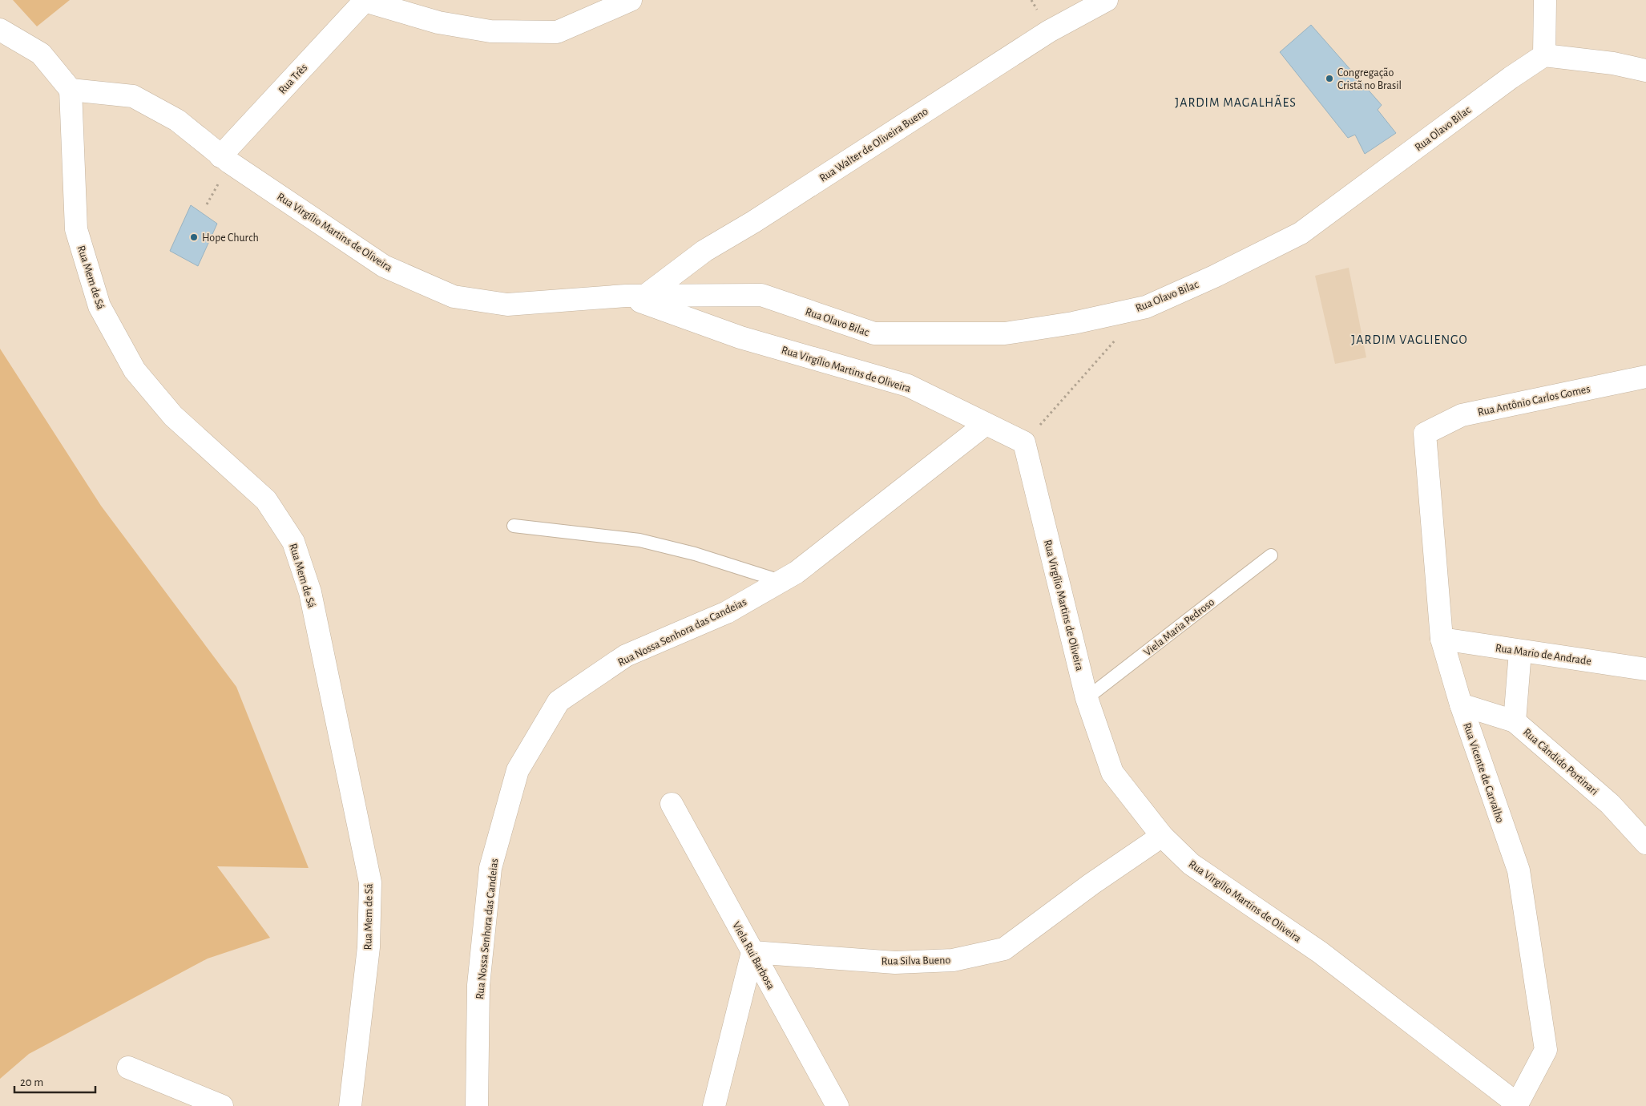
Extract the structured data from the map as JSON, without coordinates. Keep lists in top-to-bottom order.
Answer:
{
  "streets": {
    "street": [
      "Rua Três",
      "Rua Olavo Bilac",
      "Rua Walter de Oliveira Bueno",
      "Rua Virgílio Martins de Oliveira",
      "Rua Mem de Sá",
      "Rua Antônio Carlos Gomes",
      "Rua Nossa Senhora das Candeias",
      "Rua Mario de Andrade",
      "Rua Cândido Portinari",
      "Rua Vicente de Carvalho",
      "Viela Rui Barbosa",
      "Rua Silva Bueno"
    ],
    "lane": ["Viela Maria Pedroso"]
  },
  "crossings": [
    ["Rua Três", "Rua Virgílio Martins de Oliveira"],
    ["Rua Olavo Bilac", "Rua Walter de Oliveira Bueno"],
    ["Rua Olavo Bilac", "Rua Virgílio Martins de Oliveira"],
    ["Rua Walter de Oliveira Bueno", "Rua Virgílio Martins de Oliveira"],
    ["Rua Virgílio Martins de Oliveira", "Rua Mem de Sá"],
    ["Rua Virgílio Martins de Oliveira", "Viela Maria Pedroso"],
    ["Rua Virgílio Martins de Oliveira", "Rua Nossa Senhora das Candeias"],
    ["Rua Virgílio Martins de Oliveira", "Rua Vicente de Carvalho"],
    ["Rua Virgílio Martins de Oliveira", "Rua Silva Bueno"],
    ["Rua Antônio Carlos Gomes", "Rua Vicente de Carvalho"],
    ["Rua Mario de Andrade", "Rua Vicente de Carvalho"],
    ["Rua Cândido Portinari", "Rua Vicente de Carvalho"],
    ["Viela Rui Barbosa", "Rua Silva Bueno"]
  ],
  "districts": ["JARDIM MAGALHÃES", "JARDIM VAGLIENGO"],
  "places": ["Congregação Cristã no Brasil", "Hope Church"],
  "scale_bar": "20 m"
}
